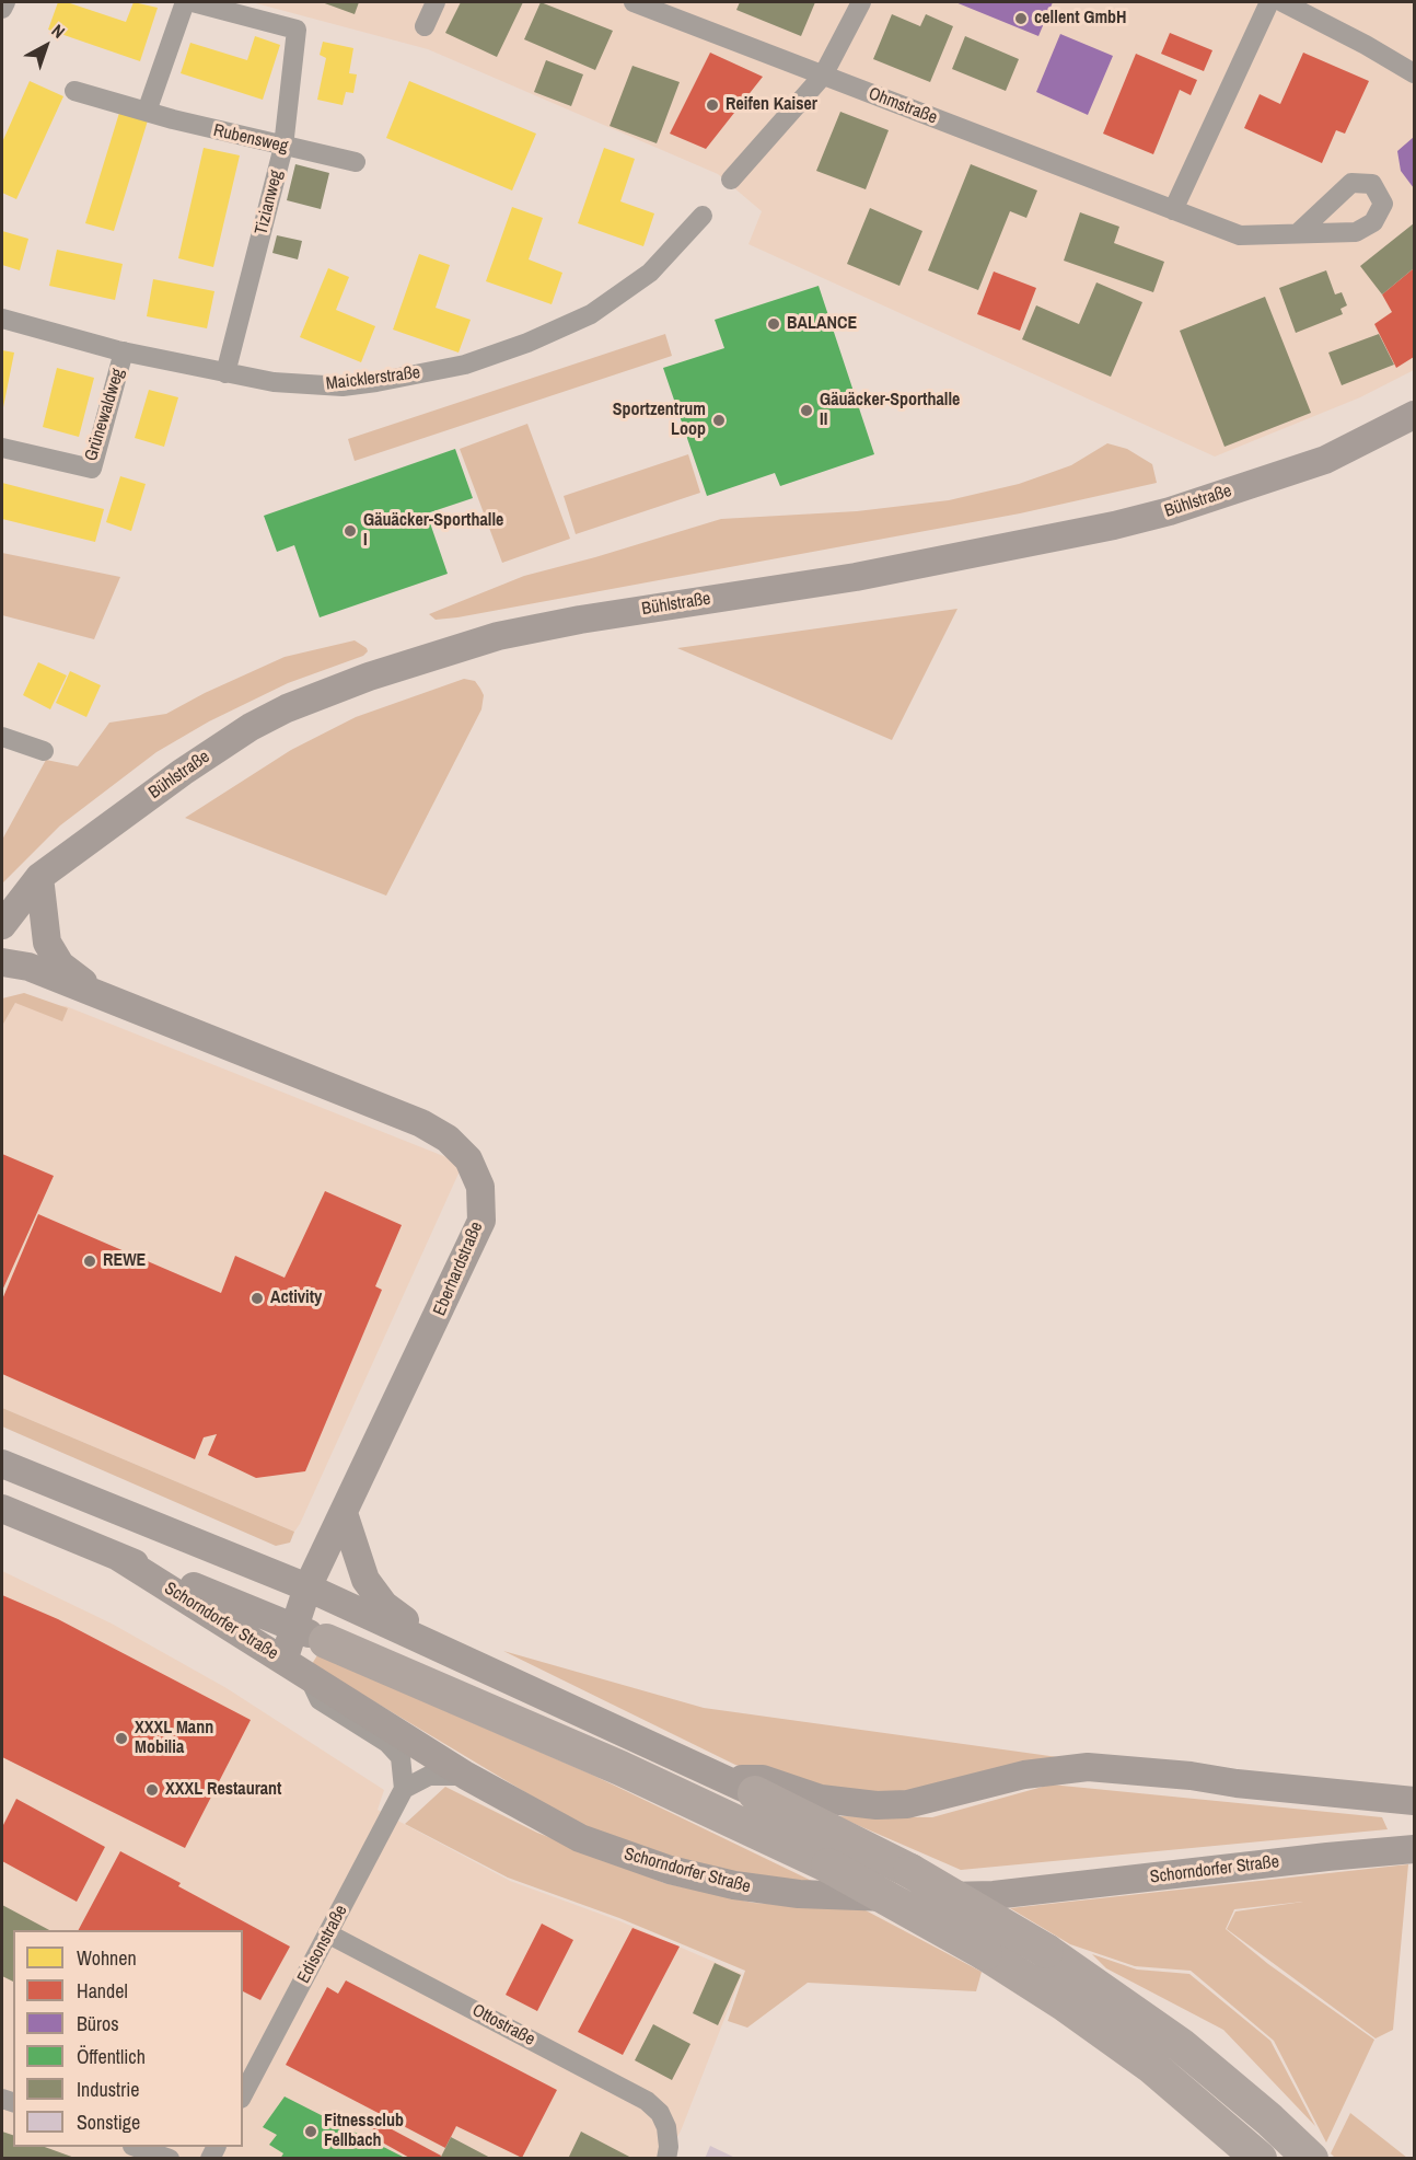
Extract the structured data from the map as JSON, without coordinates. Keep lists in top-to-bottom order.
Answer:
{
  "streets": {
    "main road": ["Bühlstraße", "Eberhardstraße", "Schorndorfer Straße"],
    "street": [
      "Ohmstraße",
      "Rubensweg",
      "Tizianweg",
      "Maicklerstraße",
      "Grünewaldweg",
      "Edisonstraße",
      "Ottostraße"
    ]
  },
  "crossings": [
    ["Rubensweg", "Tizianweg"],
    ["Tizianweg", "Maicklerstraße"],
    ["Maicklerstraße", "Grünewaldweg"],
    ["Eberhardstraße", "Schorndorfer Straße"],
    ["Edisonstraße", "Ottostraße"]
  ],
  "places": [
    "cellent GmbH",
    "Reifen Kaiser",
    "BALANCE",
    "Gäuäcker-Sporthalle II",
    "Sportzentrum Loop",
    "Gäuäcker-Sporthalle I",
    "REWE",
    "Activity",
    "XXXL Mann Mobilia",
    "XXXL Restaurant",
    "Fitnessclub Fellbach"
  ],
  "legend": [
    "Wohnen",
    "Handel",
    "Büros",
    "Öffentlich",
    "Industrie",
    "Sonstige"
  ],
  "north": "top right"
}
